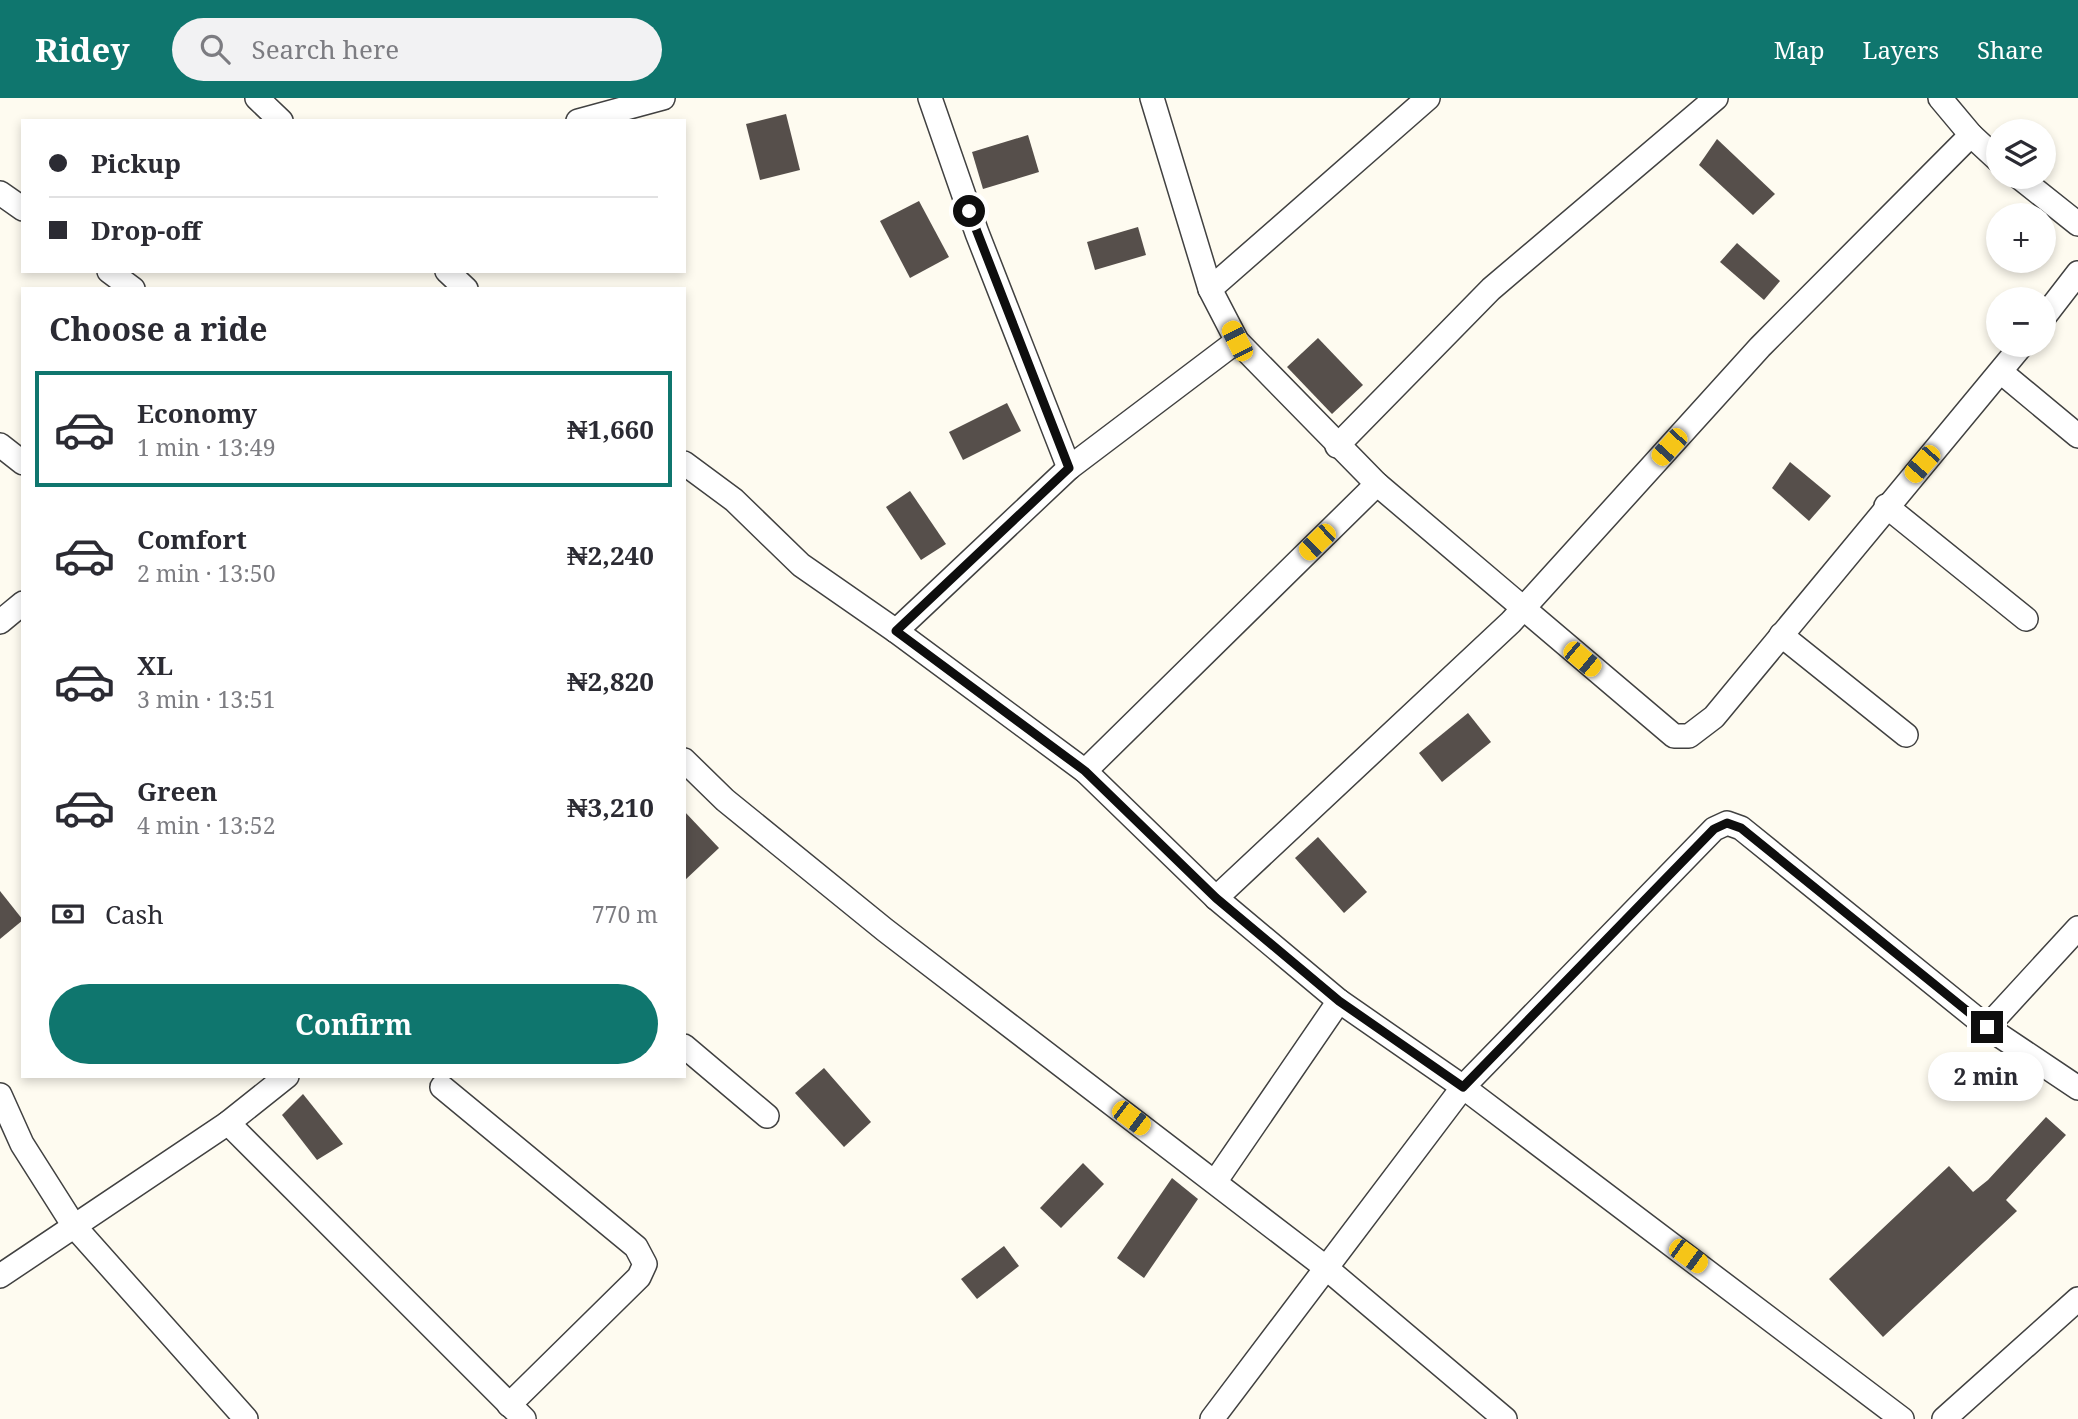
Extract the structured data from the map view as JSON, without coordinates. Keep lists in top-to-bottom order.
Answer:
{
  "page": {
    "header": "Ridey",
    "search": "Search here",
    "nav": ["Map", "Layers", "Share"],
    "map_buttons": ["+", "−"],
    "banner": ["Pickup", "Drop-off"],
    "heading": "Choose a ride",
    "list": [
      {
        "name": "Economy",
        "note": "1 min · 13:49",
        "value": "₦1,660"
      },
      {
        "name": "Comfort",
        "note": "2 min · 13:50",
        "value": "₦2,240"
      },
      {
        "name": "XL",
        "note": "3 min · 13:51",
        "value": "₦2,820"
      },
      {
        "name": "Green",
        "note": "4 min · 13:52",
        "value": "₦3,210"
      }
    ],
    "pay": ["Cash", "770 m"],
    "buttons": "Confirm",
    "bubble": "2 min"
  }
}
